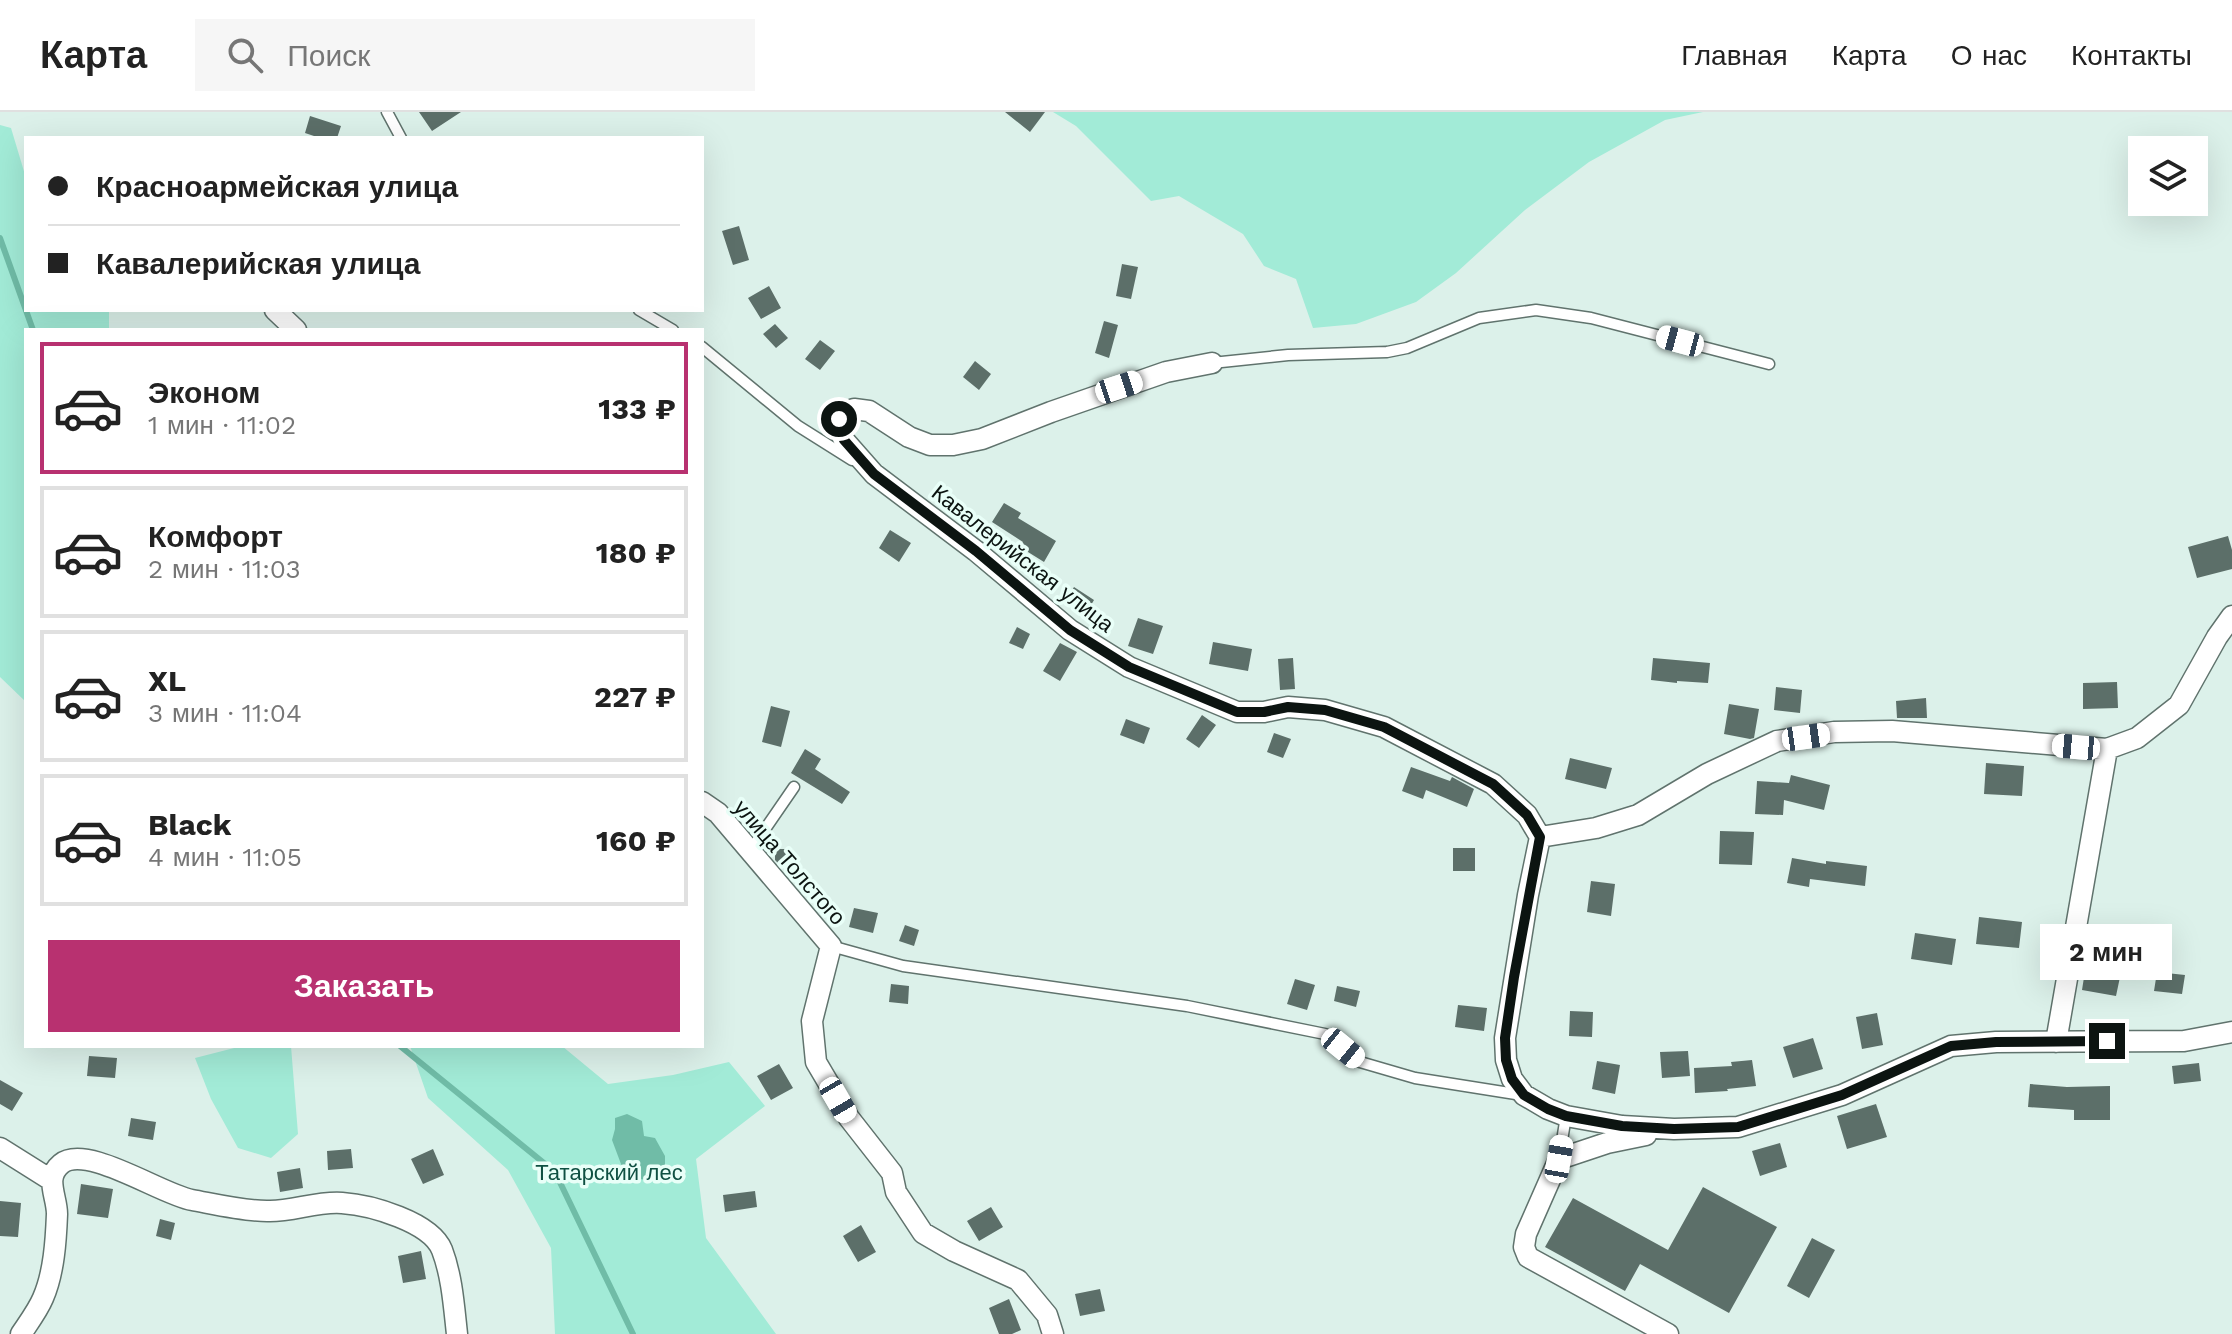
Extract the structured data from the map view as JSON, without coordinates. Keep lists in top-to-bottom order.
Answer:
{
  "streets": {
    "street": ["Кавалерийская улица", "улица Толстого"]
  },
  "parks": ["Татарский лес"],
  "page": {
    "header": "Карта",
    "search": "Поиск",
    "nav": [
      "Главная",
      "Карта",
      "О нас",
      "Контакты"
    ],
    "banner": ["Красноармейская улица", "Кавалерийская улица"],
    "list": [
      {
        "name": "Эконом",
        "note": "1 мин · 11:02",
        "value": "133 ₽"
      },
      {
        "name": "Комфорт",
        "note": "2 мин · 11:03",
        "value": "180 ₽"
      },
      {
        "name": "XL",
        "note": "3 мин · 11:04",
        "value": "227 ₽"
      },
      {
        "name": "Black",
        "note": "4 мин · 11:05",
        "value": "160 ₽"
      }
    ],
    "bubble": "2 мин",
    "buttons": "Заказать"
  }
}
